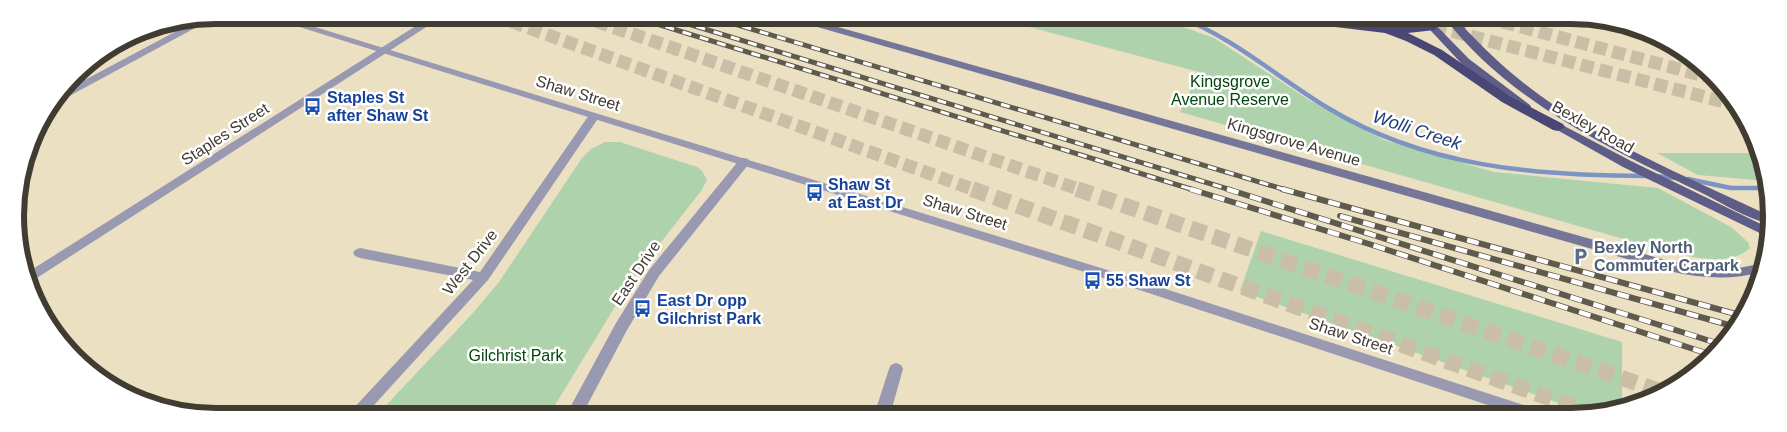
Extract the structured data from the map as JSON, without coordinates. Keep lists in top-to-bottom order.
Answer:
{
  "streets": {
    "main road": ["Bexley Road", "Kingsgrove Avenue"],
    "street": [
      "Shaw Street",
      "Staples Street",
      "West Drive",
      "East Drive"
    ]
  },
  "crossings": [
    ["Shaw Street", "Staples Street"],
    ["Shaw Street", "West Drive"],
    ["Shaw Street", "East Drive"]
  ],
  "water": ["Wolli Creek"],
  "parks": ["Kingsgrove Avenue Reserve", "Gilchrist Park"],
  "places": {
    "bus stop": [
      "Staples St after Shaw St",
      "Shaw St at East Dr",
      "55 Shaw St",
      "East Dr opp Gilchrist Park"
    ],
    "parking": ["Bexley North Commuter Carpark"]
  }
}
